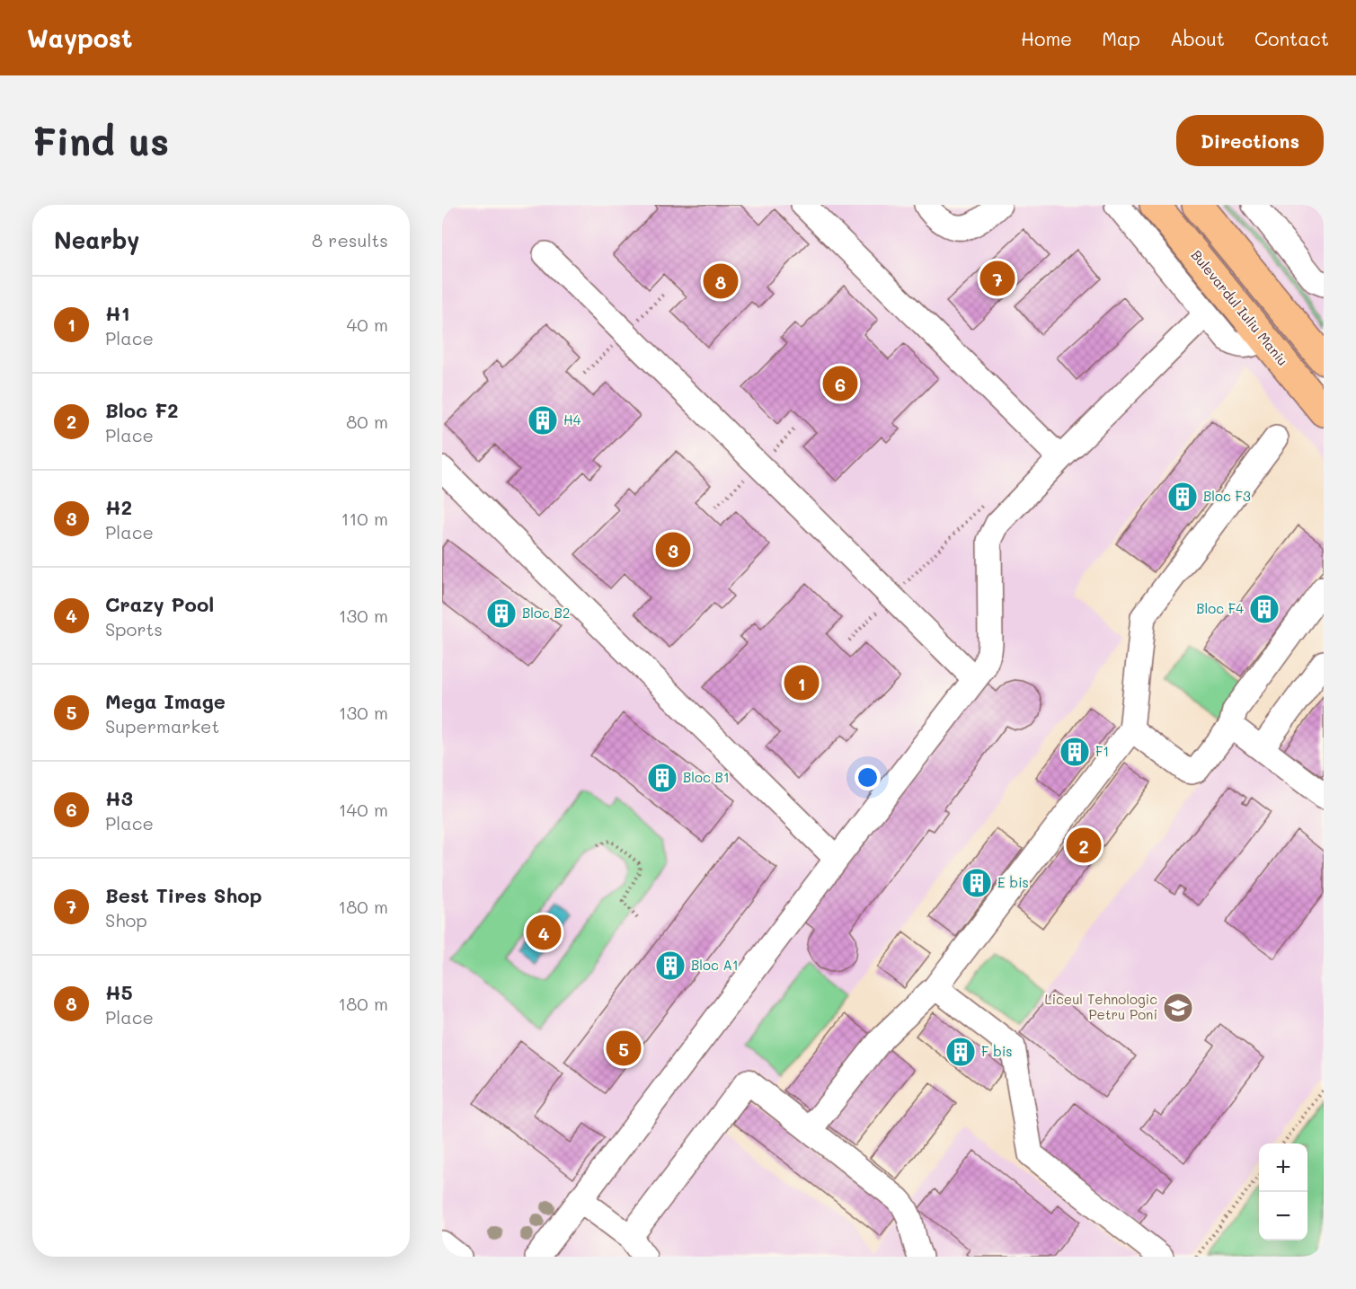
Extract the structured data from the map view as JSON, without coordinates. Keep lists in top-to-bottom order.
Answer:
{
  "streets": {
    "main road": ["Bulevardul Iuliu Maniu"]
  },
  "places": {
    "building": [
      "H4",
      "Bloc F3",
      "Bloc F4",
      "Bloc B2",
      "F1",
      "Bloc B1",
      "E bis",
      "Bloc A1",
      "F bis"
    ],
    "school or university": ["Liceul Tehnologic Petru Poni"]
  },
  "page": {
    "header": "Waypost",
    "nav": [
      "Home",
      "Map",
      "About",
      "Contact"
    ],
    "buttons": "Directions",
    "title": "Find us",
    "heading": ["Nearby", "8 results"],
    "pins": [
      "7",
      "8",
      "6",
      "3",
      "1",
      "2",
      "4",
      "5"
    ],
    "list": [
      {
        "mark": "1",
        "name": "H1",
        "note": "Place",
        "value": "40 m"
      },
      {
        "mark": "2",
        "name": "Bloc F2",
        "note": "Place",
        "value": "80 m"
      },
      {
        "mark": "3",
        "name": "H2",
        "note": "Place",
        "value": "110 m"
      },
      {
        "mark": "4",
        "name": "Crazy Pool",
        "note": "Sports",
        "value": "130 m"
      },
      {
        "mark": "5",
        "name": "Mega Image",
        "note": "Supermarket",
        "value": "130 m"
      },
      {
        "mark": "6",
        "name": "H3",
        "note": "Place",
        "value": "140 m"
      },
      {
        "mark": "7",
        "name": "Best Tires Shop",
        "note": "Shop",
        "value": "180 m"
      },
      {
        "mark": "8",
        "name": "H5",
        "note": "Place",
        "value": "180 m"
      }
    ],
    "map_buttons": ["+", "−"]
  }
}
